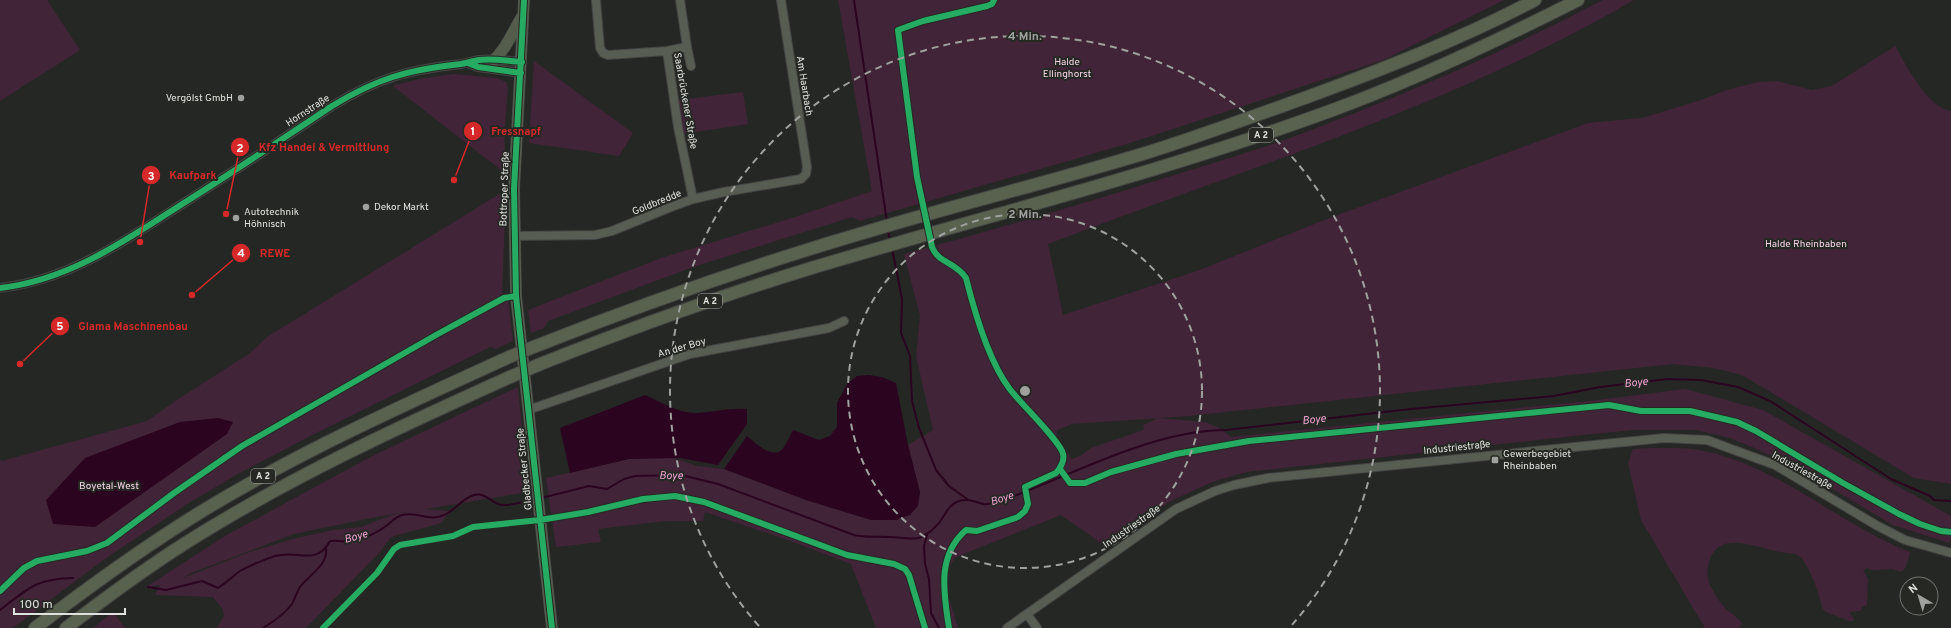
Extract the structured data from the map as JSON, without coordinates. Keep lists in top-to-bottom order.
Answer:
{
  "streets": {
    "highway": ["A 2"],
    "main road": ["Bottroper Straße", "Gladbecker Straße"],
    "street": [
      "Am Haarbach",
      "Saarbrückener Straße",
      "Hornstraße",
      "Goldbredde",
      "An der Boy",
      "Industriestraße"
    ]
  },
  "crossings": [
    ["Am Haarbach", "Goldbredde"],
    ["Saarbrückener Straße", "Goldbredde"],
    ["Hornstraße", "Bottroper Straße"],
    ["Bottroper Straße", "Goldbredde"],
    ["Bottroper Straße", "Gladbecker Straße"],
    ["An der Boy", "Gladbecker Straße"]
  ],
  "water": ["Boye"],
  "parks": ["Halde Ellinghorst", "Halde Rheinbaben", "Boyetal-West"],
  "places": {
    "other": [
      "Vergölst GmbH",
      "Fressnapf",
      "Dekor Markt",
      "Kfz Handel & Vermittlung",
      "Autotechnik Höhnisch",
      "Kaufpark",
      "REWE",
      "Glama Maschinenbau"
    ],
    "transit": ["Gewerbegebiet Rheinbaben"]
  },
  "scale_bar": "100 m",
  "north": "top left",
  "rings": ["4 Min.", "2 Min."]
}
